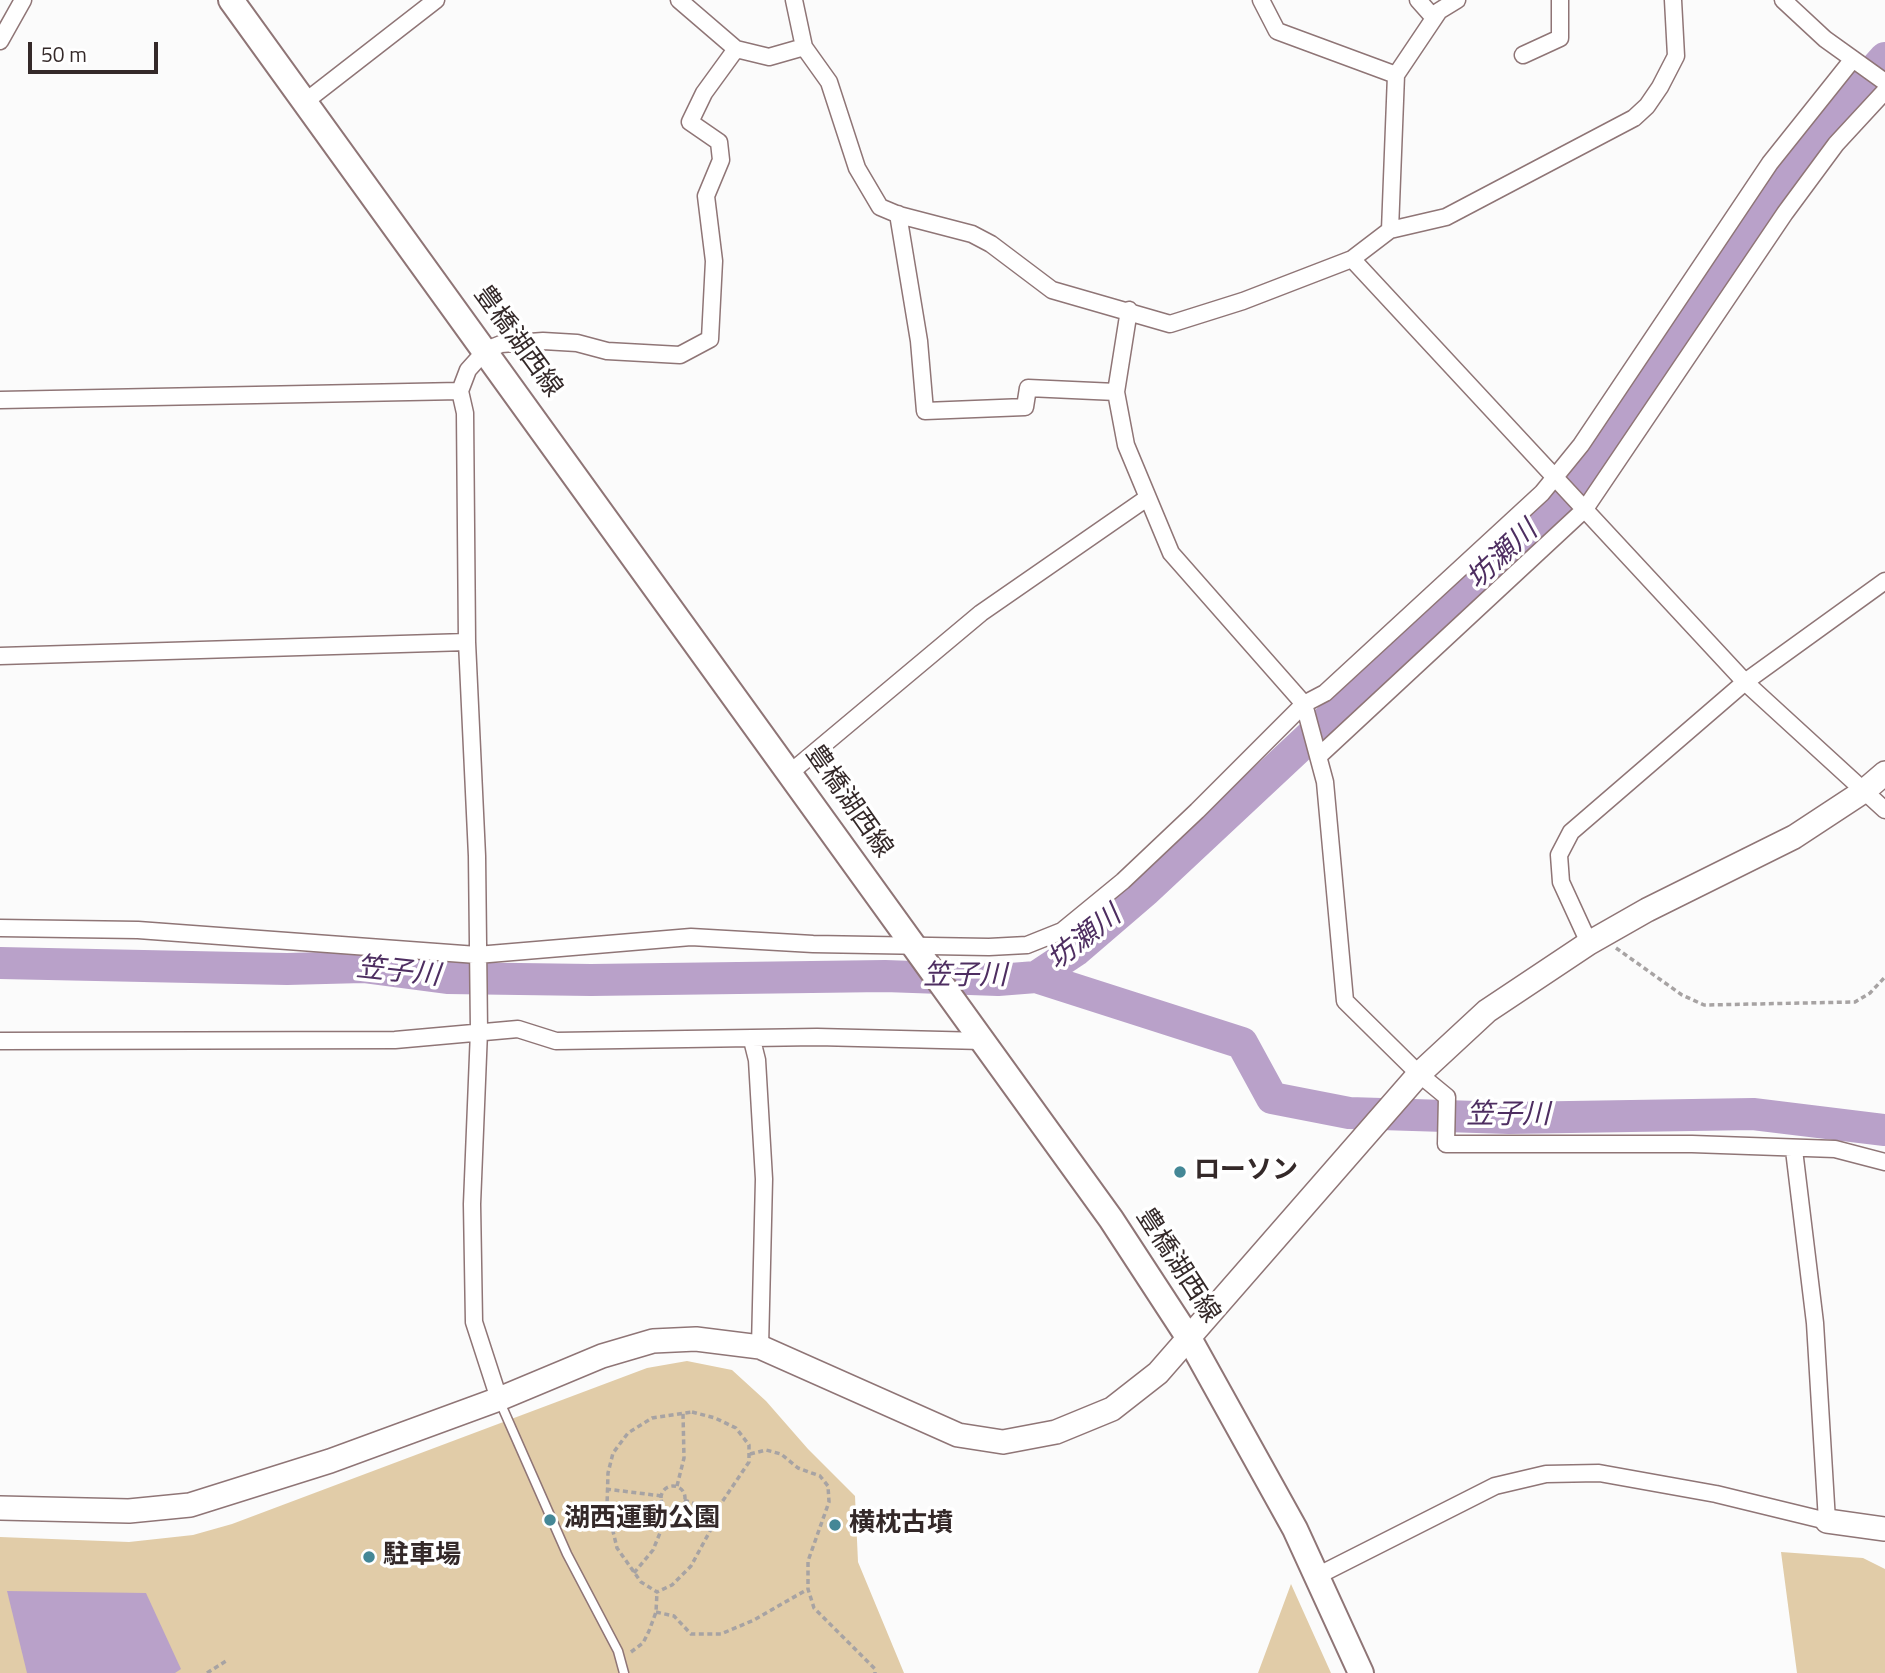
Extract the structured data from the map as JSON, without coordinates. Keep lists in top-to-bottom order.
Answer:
{
  "streets": {
    "main road": ["豊橋湖西線"]
  },
  "water": ["坊瀬川", "笠子川"],
  "places": [
    "ローソン",
    "湖西運動公園",
    "横枕古墳",
    "駐車場"
  ],
  "scale_bar": "50 m"
}
